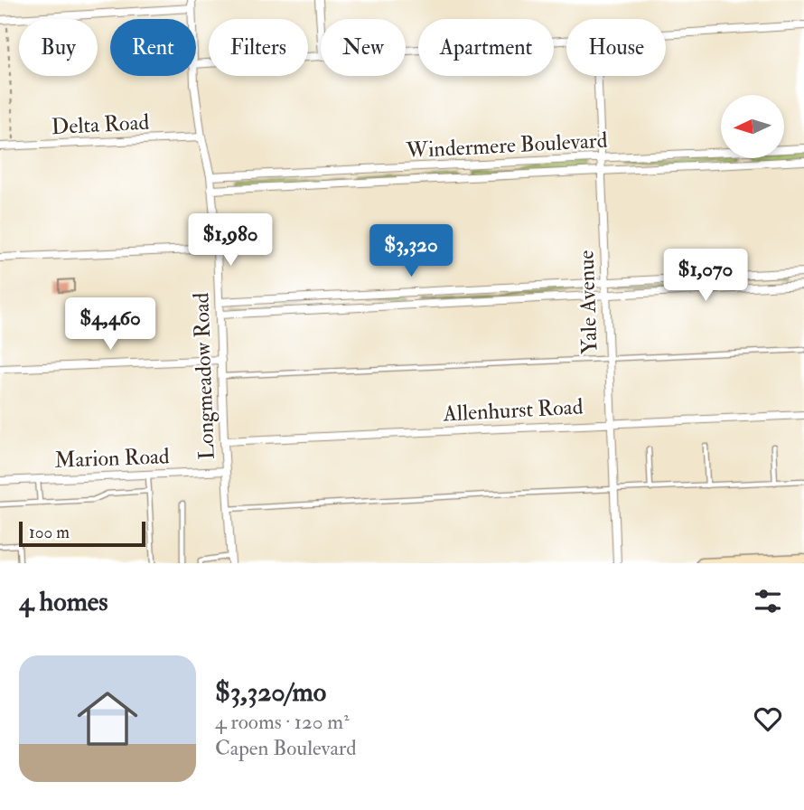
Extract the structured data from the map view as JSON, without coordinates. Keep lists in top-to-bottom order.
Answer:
{
  "streets": {
    "street": [
      "Delta Road",
      "Windermere Boulevard",
      "Yale Avenue",
      "Longmeadow Road",
      "Allenhurst Road",
      "Marion Road"
    ]
  },
  "crossings": [
    ["Delta Road", "Longmeadow Road"],
    ["Windermere Boulevard", "Yale Avenue"],
    ["Windermere Boulevard", "Longmeadow Road"],
    ["Yale Avenue", "Allenhurst Road"],
    ["Longmeadow Road", "Allenhurst Road"],
    ["Longmeadow Road", "Marion Road"]
  ],
  "scale_bar": "100 m",
  "north": "left",
  "page": {
    "chip": [
      "Buy",
      "Rent",
      "Filters",
      "New",
      "Apartment",
      "House"
    ],
    "price": [
      "$1,980",
      "$3,320",
      "$1,070",
      "$4,460"
    ],
    "scale": "100 m",
    "heading": "4 homes",
    "list": [
      {
        "name": "$3,320/mo",
        "note": "4 rooms · 120 m² · Capen Boulevard"
      }
    ]
  }
}
